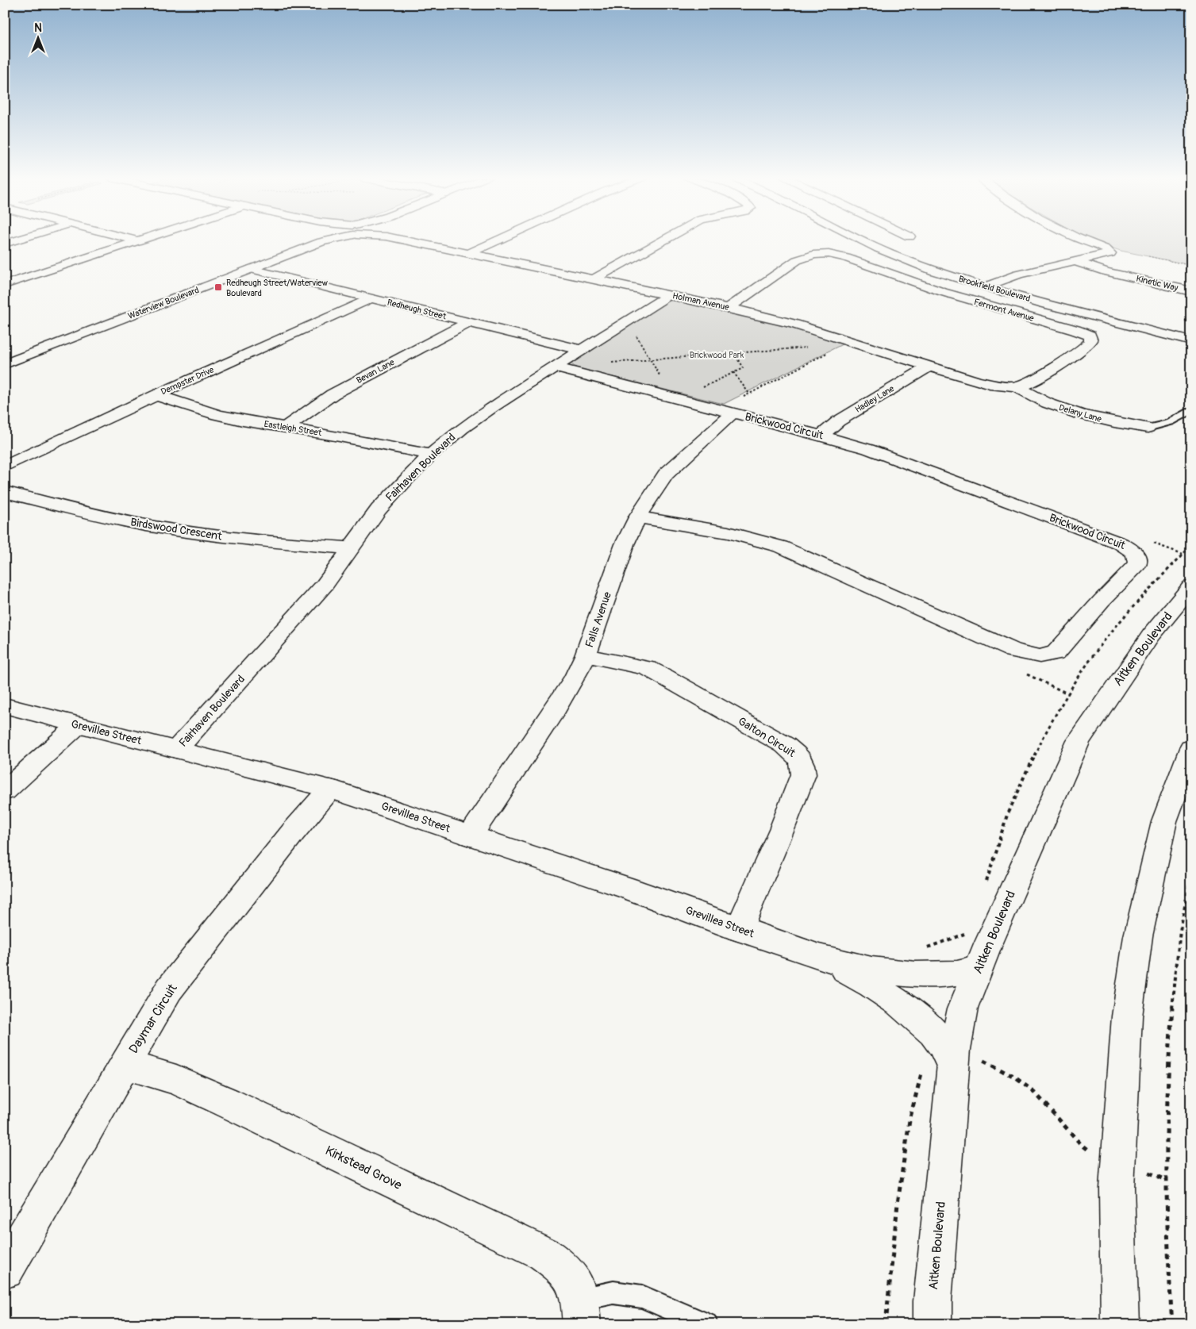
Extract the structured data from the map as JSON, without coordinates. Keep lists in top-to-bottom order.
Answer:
{
  "streets": {
    "street": [
      "Kinetic Way",
      "Brookfield Boulevard",
      "Holman Avenue",
      "Waterview Boulevard",
      "Redheugh Street",
      "Fermont Avenue",
      "Bevan Lane",
      "Dempster Drive",
      "Hadley Lane",
      "Delany Lane",
      "Brickwood Circuit",
      "Eastleigh Street",
      "Fairhaven Boulevard",
      "Birdswood Crescent",
      "Falls Avenue",
      "Aitken Boulevard",
      "Grevillea Street",
      "Galton Circuit",
      "Daymar Circuit",
      "Kirkstead Grove"
    ]
  },
  "crossings": [
    ["Holman Avenue", "Fermont Avenue"],
    ["Holman Avenue", "Hadley Lane"],
    ["Holman Avenue", "Delany Lane"],
    ["Holman Avenue", "Fairhaven Boulevard"],
    ["Waterview Boulevard", "Redheugh Street"],
    ["Redheugh Street", "Bevan Lane"],
    ["Redheugh Street", "Dempster Drive"],
    ["Redheugh Street", "Fairhaven Boulevard"],
    ["Fermont Avenue", "Delany Lane"],
    ["Bevan Lane", "Eastleigh Street"],
    ["Dempster Drive", "Eastleigh Street"],
    ["Hadley Lane", "Brickwood Circuit"],
    ["Brickwood Circuit", "Fairhaven Boulevard"],
    ["Brickwood Circuit", "Falls Avenue"],
    ["Eastleigh Street", "Fairhaven Boulevard"],
    ["Fairhaven Boulevard", "Birdswood Crescent"],
    ["Fairhaven Boulevard", "Grevillea Street"],
    ["Falls Avenue", "Grevillea Street"],
    ["Falls Avenue", "Galton Circuit"],
    ["Grevillea Street", "Galton Circuit"],
    ["Grevillea Street", "Daymar Circuit"],
    ["Daymar Circuit", "Kirkstead Grove"]
  ],
  "parks": ["Brickwood Park"],
  "places": {
    "transit": ["Redheugh Street/Waterview Boulevard"]
  },
  "north": "top"
}
